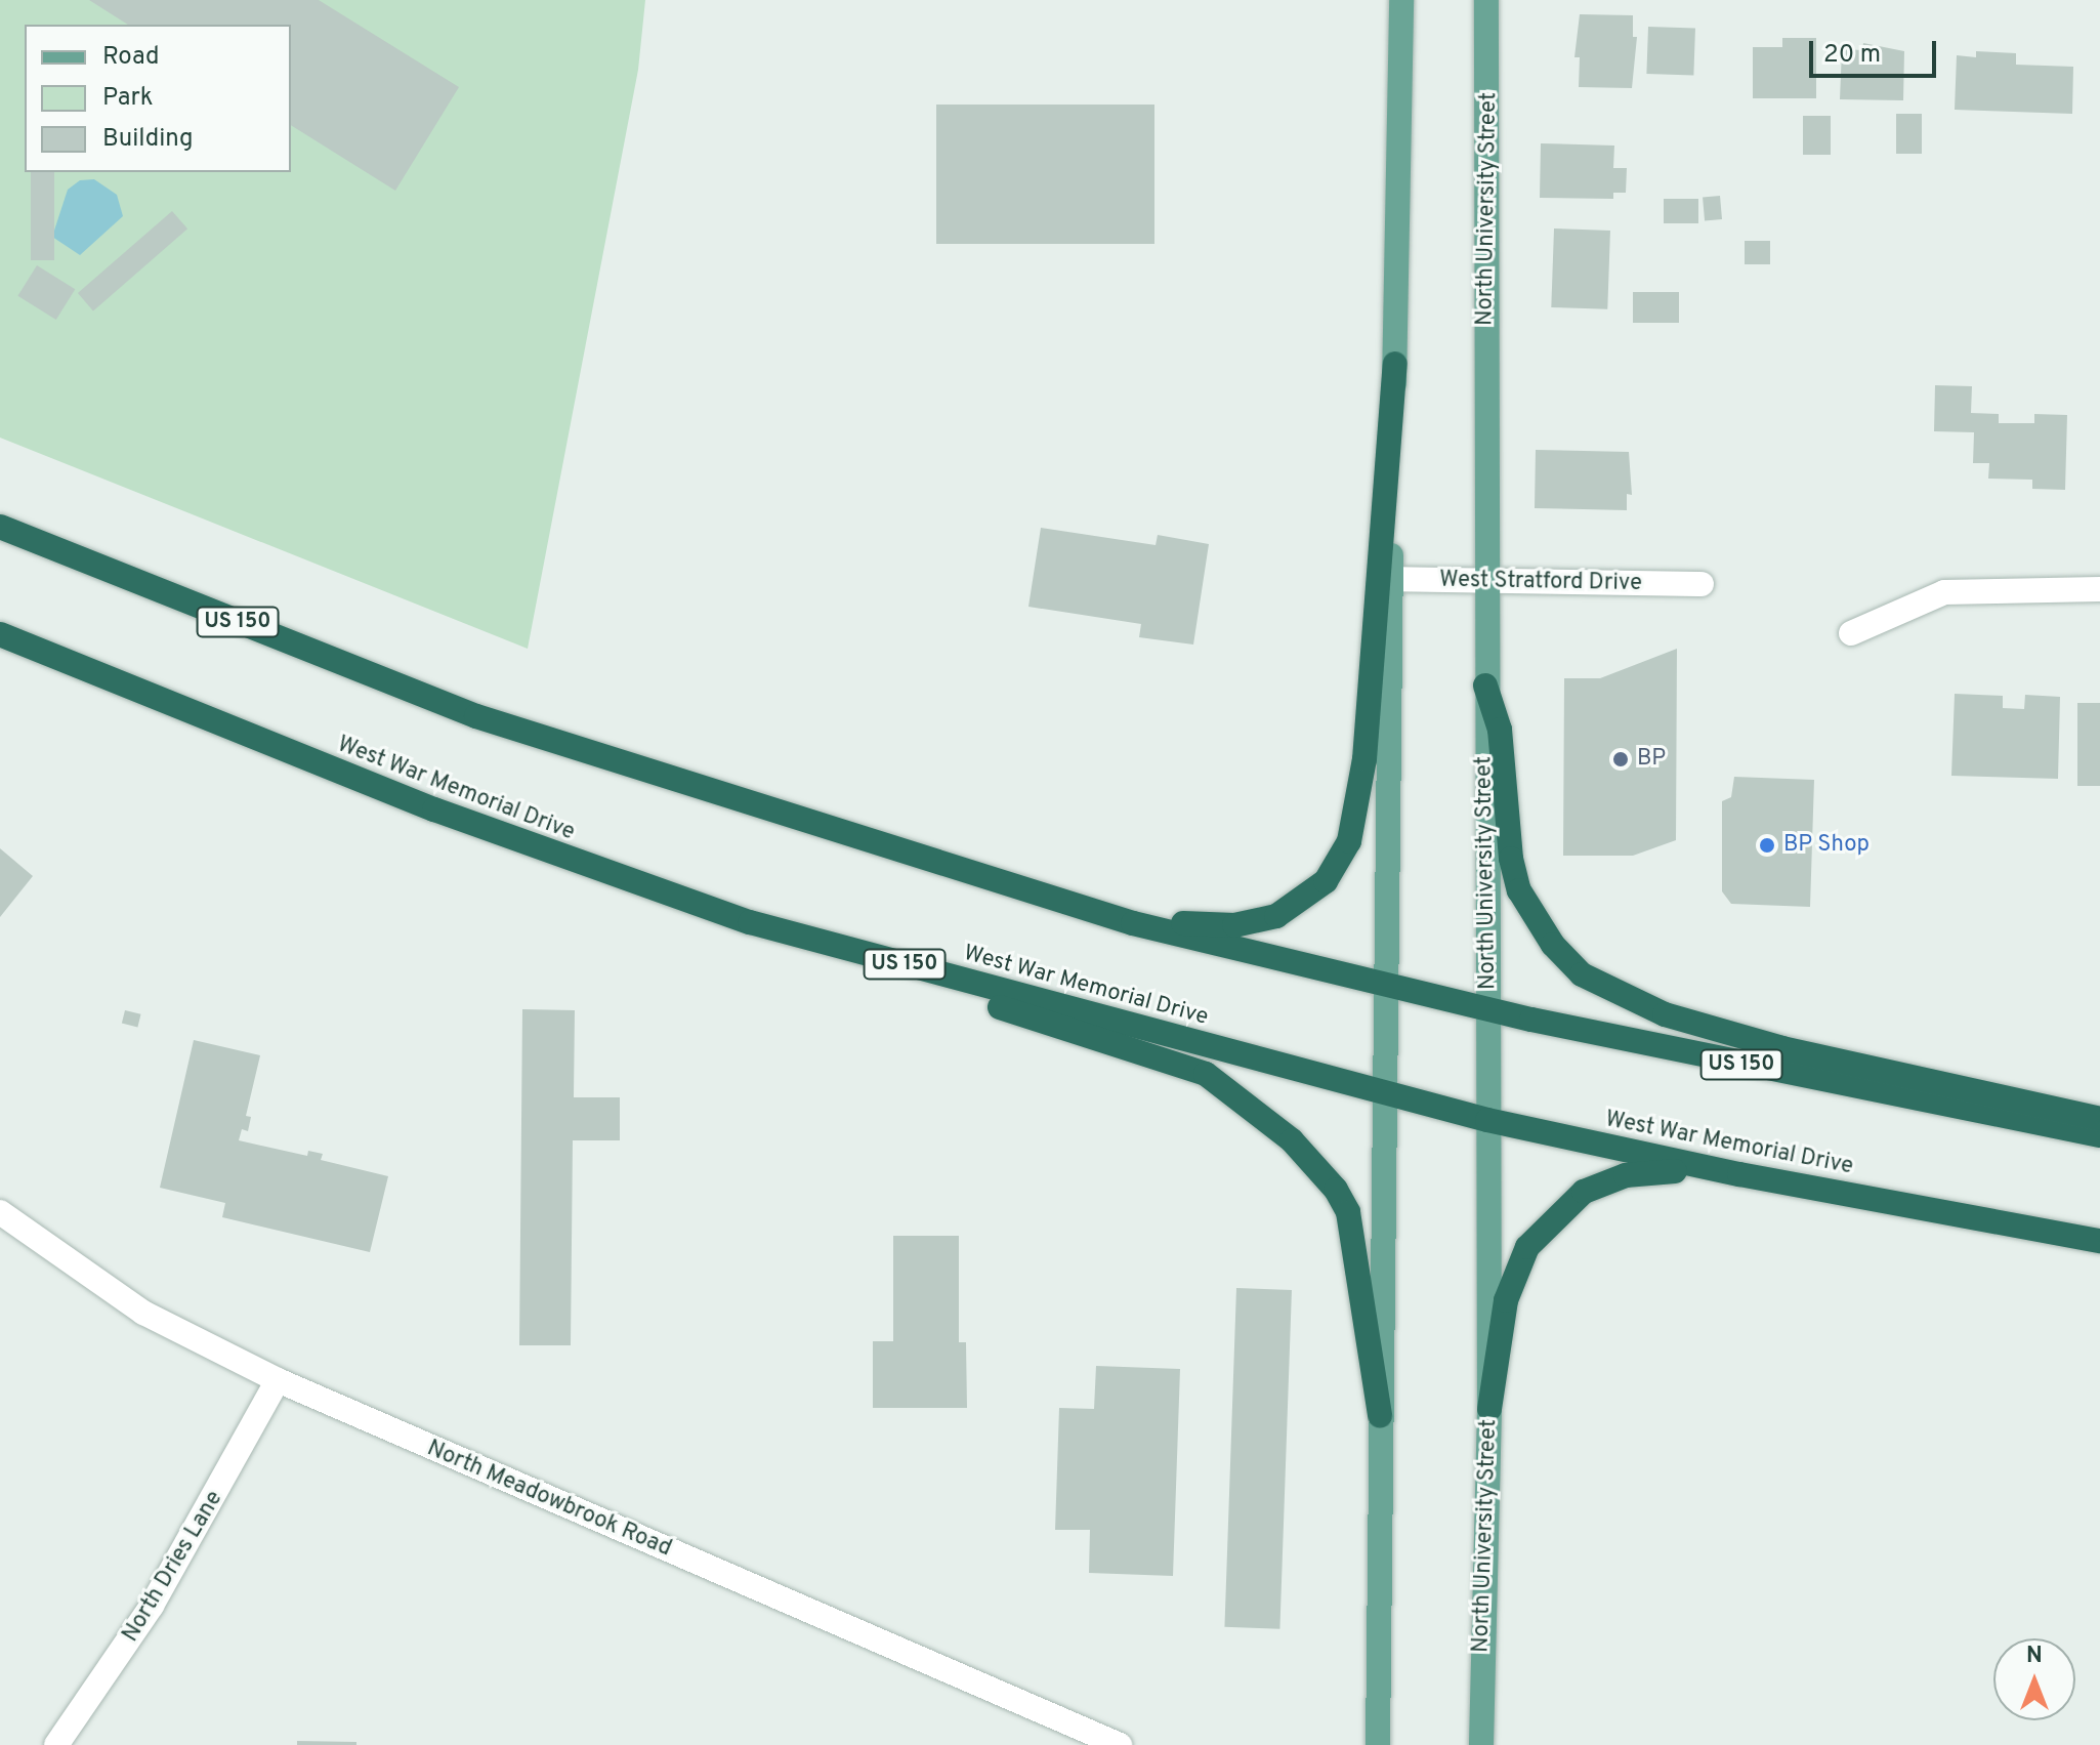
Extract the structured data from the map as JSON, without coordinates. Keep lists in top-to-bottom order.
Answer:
{
  "streets": {
    "highway": ["US 150", "West War Memorial Drive"],
    "main road": ["North University Street"],
    "street": ["West Stratford Drive", "North Meadowbrook Road", "North Dries Lane"]
  },
  "crossings": [
    ["North University Street", "West Stratford Drive"],
    ["North University Street", "US 150"],
    ["North University Street", "West War Memorial Drive"],
    ["North Meadowbrook Road", "North Dries Lane"]
  ],
  "places": ["BP", "BP Shop"],
  "legend": ["Road", "Park", "Building"],
  "scale_bar": "20 m",
  "north": "top"
}
